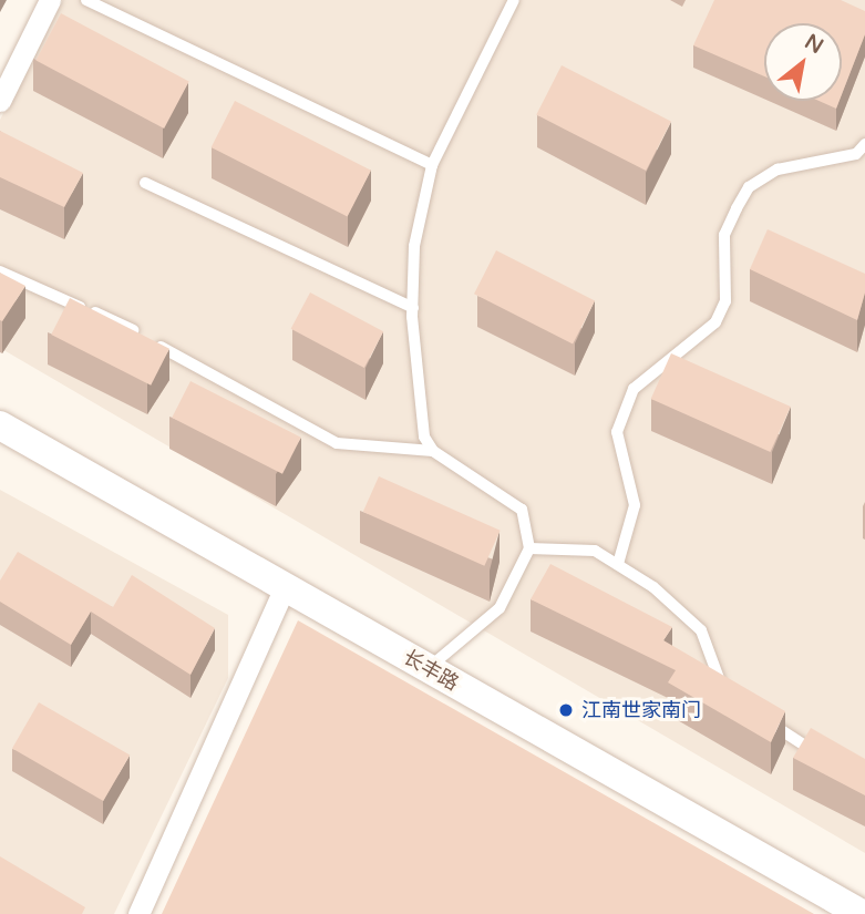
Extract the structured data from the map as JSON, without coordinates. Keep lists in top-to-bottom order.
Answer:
{
  "streets": {
    "street": ["长丰路"]
  },
  "places": ["江南世家南门"],
  "north": "top right"
}
